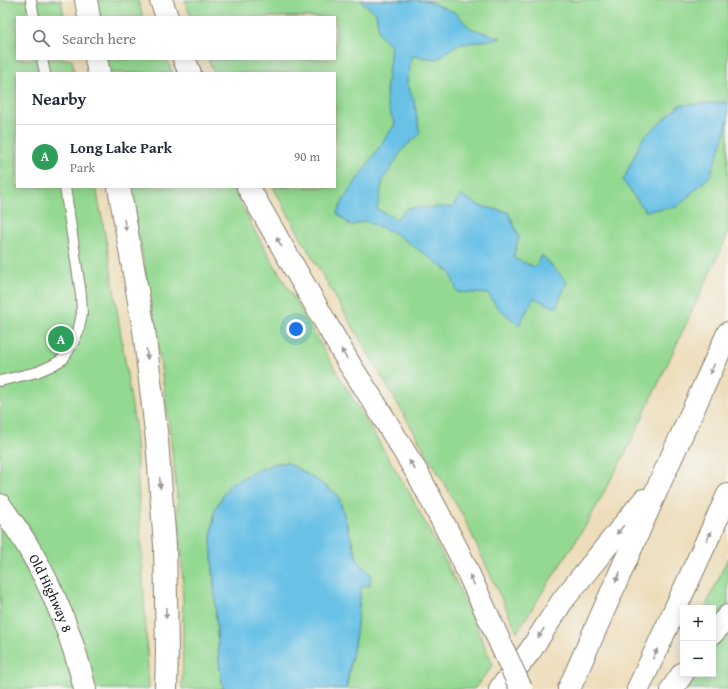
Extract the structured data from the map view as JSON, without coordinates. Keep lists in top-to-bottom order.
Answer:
{
  "streets": {
    "main road": ["Old Highway 8"]
  },
  "page": {
    "search": "Search here",
    "heading": "Nearby",
    "list": [
      {
        "mark": "A",
        "name": "Long Lake Park",
        "note": "Park",
        "value": "90 m"
      }
    ],
    "pins": "A",
    "map_buttons": ["+", "−"]
  }
}
